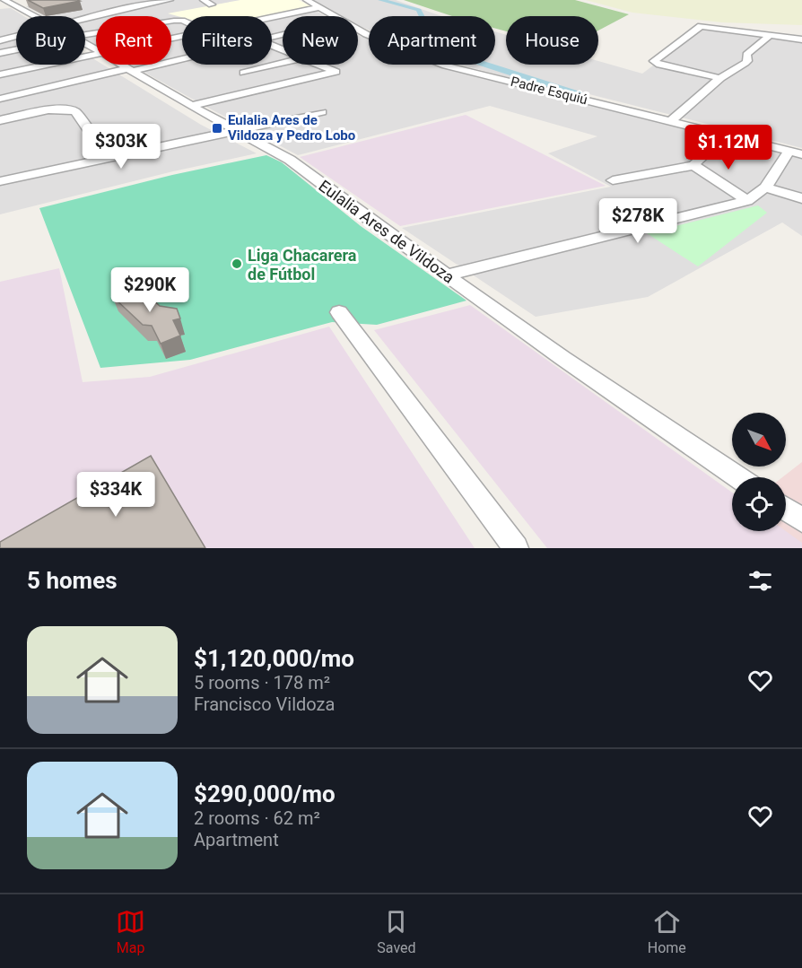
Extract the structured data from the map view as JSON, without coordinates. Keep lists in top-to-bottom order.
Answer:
{
  "streets": {
    "street": ["Padre Esquiú", "Eulalia Ares de Vildoza"]
  },
  "places": {
    "transit": ["Eulalia Ares de Vildoza y Pedro Lobo"],
    "other": ["Liga Chacarera de Fútbol"]
  },
  "north": "bottom right",
  "page": {
    "chip": [
      "Buy",
      "Rent",
      "Filters",
      "New",
      "Apartment",
      "House"
    ],
    "price": [
      "$303K",
      "$1.12M",
      "$278K",
      "$290K",
      "$334K"
    ],
    "heading": "5 homes",
    "list": [
      {
        "name": "$1,120,000/mo",
        "note": "5 rooms · 178 m² · Francisco Vildoza"
      },
      {
        "name": "$290,000/mo",
        "note": "2 rooms · 62 m² · Apartment"
      }
    ],
    "tabs": ["Map", "Saved", "Home"]
  }
}
